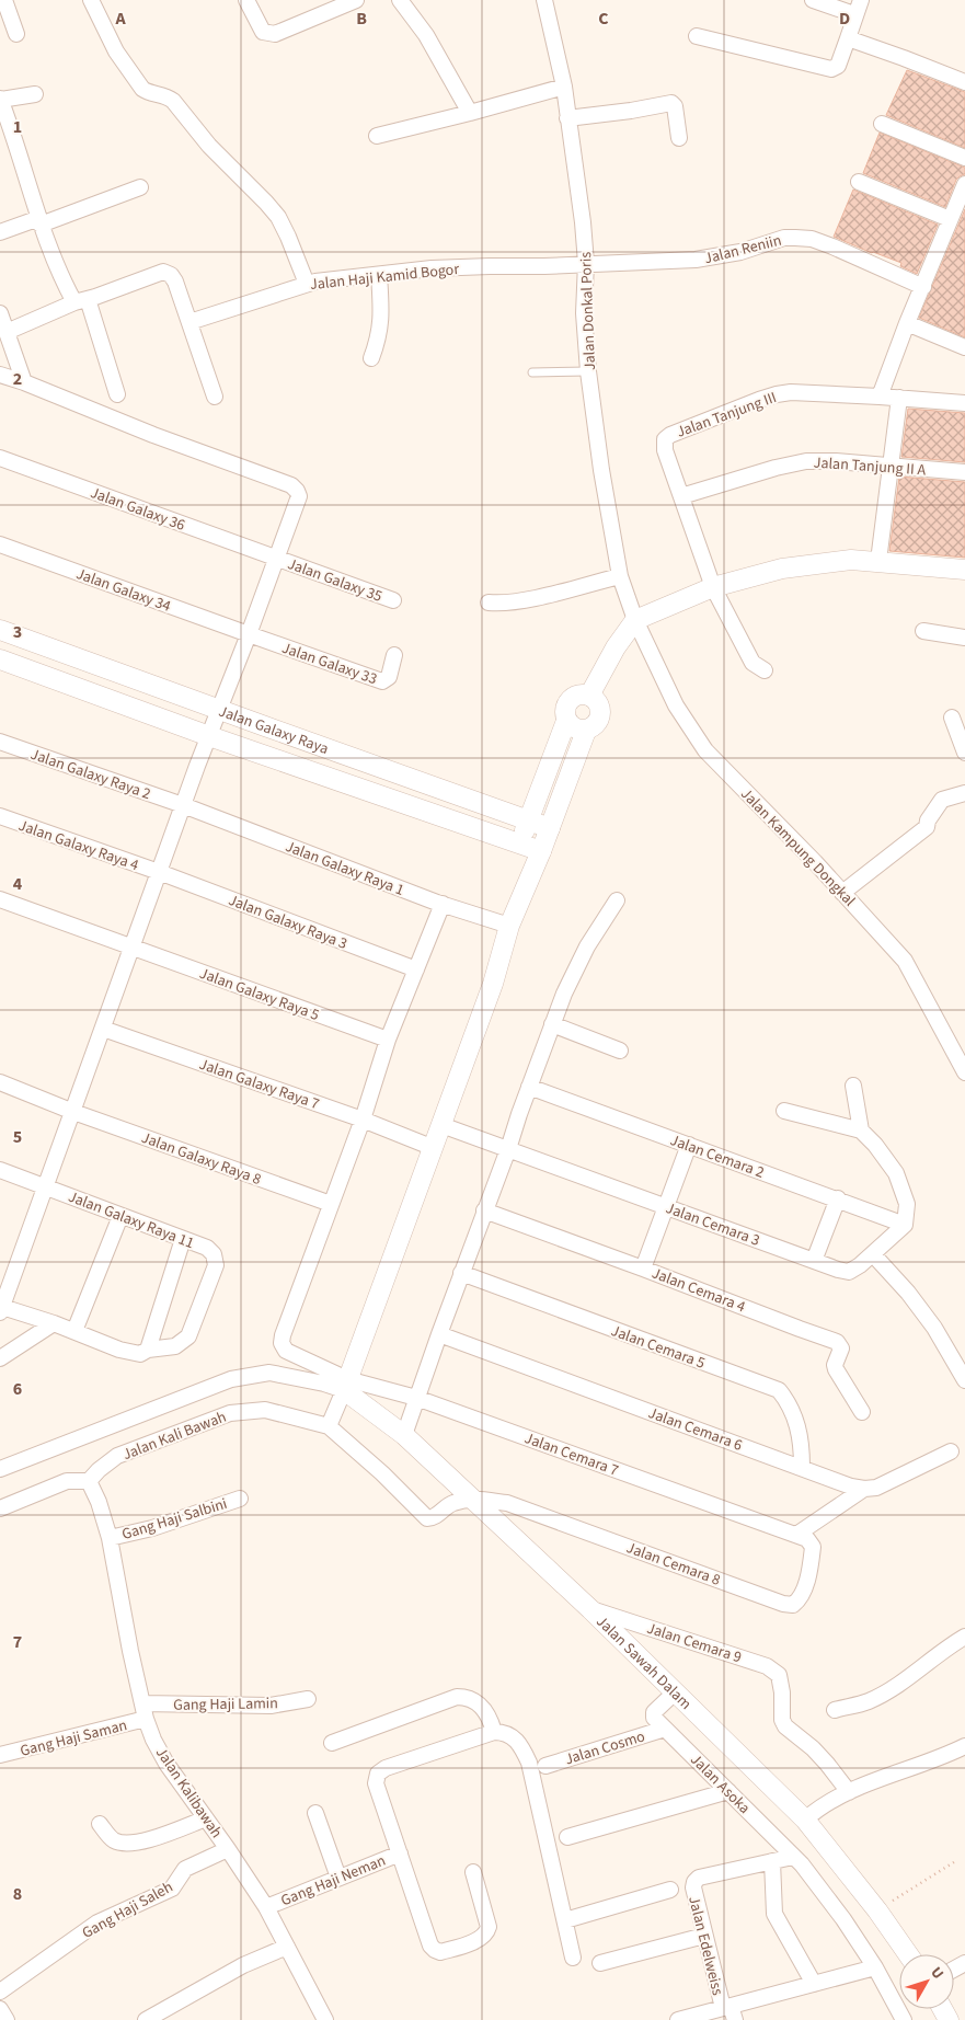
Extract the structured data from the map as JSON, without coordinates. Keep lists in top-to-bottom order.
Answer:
{
  "streets": {
    "street": [
      "Jalan Reniin",
      "Jalan Haji Kamid Bogor",
      "Jalan Donkal Poris",
      "Jalan Tanjung III",
      "Jalan Tanjung II A",
      "Jalan Galaxy 36",
      "Jalan Galaxy 35",
      "Jalan Galaxy 34",
      "Jalan Galaxy 33",
      "Jalan Galaxy Raya",
      "Jalan Galaxy Raya 2",
      "Jalan Galaxy Raya 4",
      "Jalan Kampung Dongkal",
      "Jalan Galaxy Raya 1",
      "Jalan Galaxy Raya 3",
      "Jalan Galaxy Raya 5",
      "Jalan Galaxy Raya 7",
      "Jalan Cemara 2",
      "Jalan Galaxy Raya 8",
      "Jalan Galaxy Raya 11",
      "Jalan Cemara 3",
      "Jalan Cemara 4",
      "Jalan Cemara 5",
      "Jalan Cemara 6",
      "Jalan Kali Bawah",
      "Jalan Cemara 7",
      "Gang Haji Salbini",
      "Jalan Cemara 8",
      "Jalan Cemara 9",
      "Jalan Sawah Dalam",
      "Gang Haji Lamin",
      "Gang Haji Saman",
      "Jalan Cosmo",
      "Jalan Asoka",
      "Jalan Kalibawah",
      "Gang Haji Neman",
      "Gang Haji Saleh",
      "Jalan Edelweiss"
    ]
  },
  "crossings": [
    ["Jalan Reniin", "Jalan Haji Kamid Bogor"],
    ["Jalan Reniin", "Jalan Donkal Poris"],
    ["Jalan Haji Kamid Bogor", "Jalan Donkal Poris"],
    ["Jalan Donkal Poris", "Jalan Kampung Dongkal"],
    ["Jalan Tanjung III", "Jalan Tanjung II A"],
    ["Jalan Galaxy 36", "Jalan Galaxy 35"],
    ["Jalan Galaxy 34", "Jalan Galaxy 33"],
    ["Jalan Galaxy Raya 2", "Jalan Galaxy Raya 1"],
    ["Jalan Galaxy Raya 4", "Jalan Galaxy Raya 3"],
    ["Jalan Cemara 2", "Jalan Cemara 3"],
    ["Jalan Cemara 5", "Jalan Cemara 6"],
    ["Jalan Kali Bawah", "Jalan Kalibawah"],
    ["Jalan Cemara 7", "Jalan Cemara 8"],
    ["Jalan Cemara 7", "Jalan Sawah Dalam"],
    ["Gang Haji Salbini", "Jalan Kalibawah"],
    ["Jalan Cemara 8", "Jalan Sawah Dalam"],
    ["Jalan Cemara 9", "Jalan Sawah Dalam"],
    ["Jalan Sawah Dalam", "Jalan Asoka"],
    ["Gang Haji Lamin", "Gang Haji Saman"],
    ["Gang Haji Lamin", "Jalan Kalibawah"],
    ["Gang Haji Saman", "Jalan Kalibawah"],
    ["Jalan Cosmo", "Jalan Asoka"],
    ["Jalan Kalibawah", "Gang Haji Neman"],
    ["Jalan Kalibawah", "Gang Haji Saleh"]
  ],
  "north": "top right",
  "grid": {
    "columns": [
      "A",
      "B",
      "C",
      "D"
    ],
    "rows": [
      "1",
      "2",
      "3",
      "4",
      "5",
      "6",
      "7",
      "8"
    ]
  }
}
